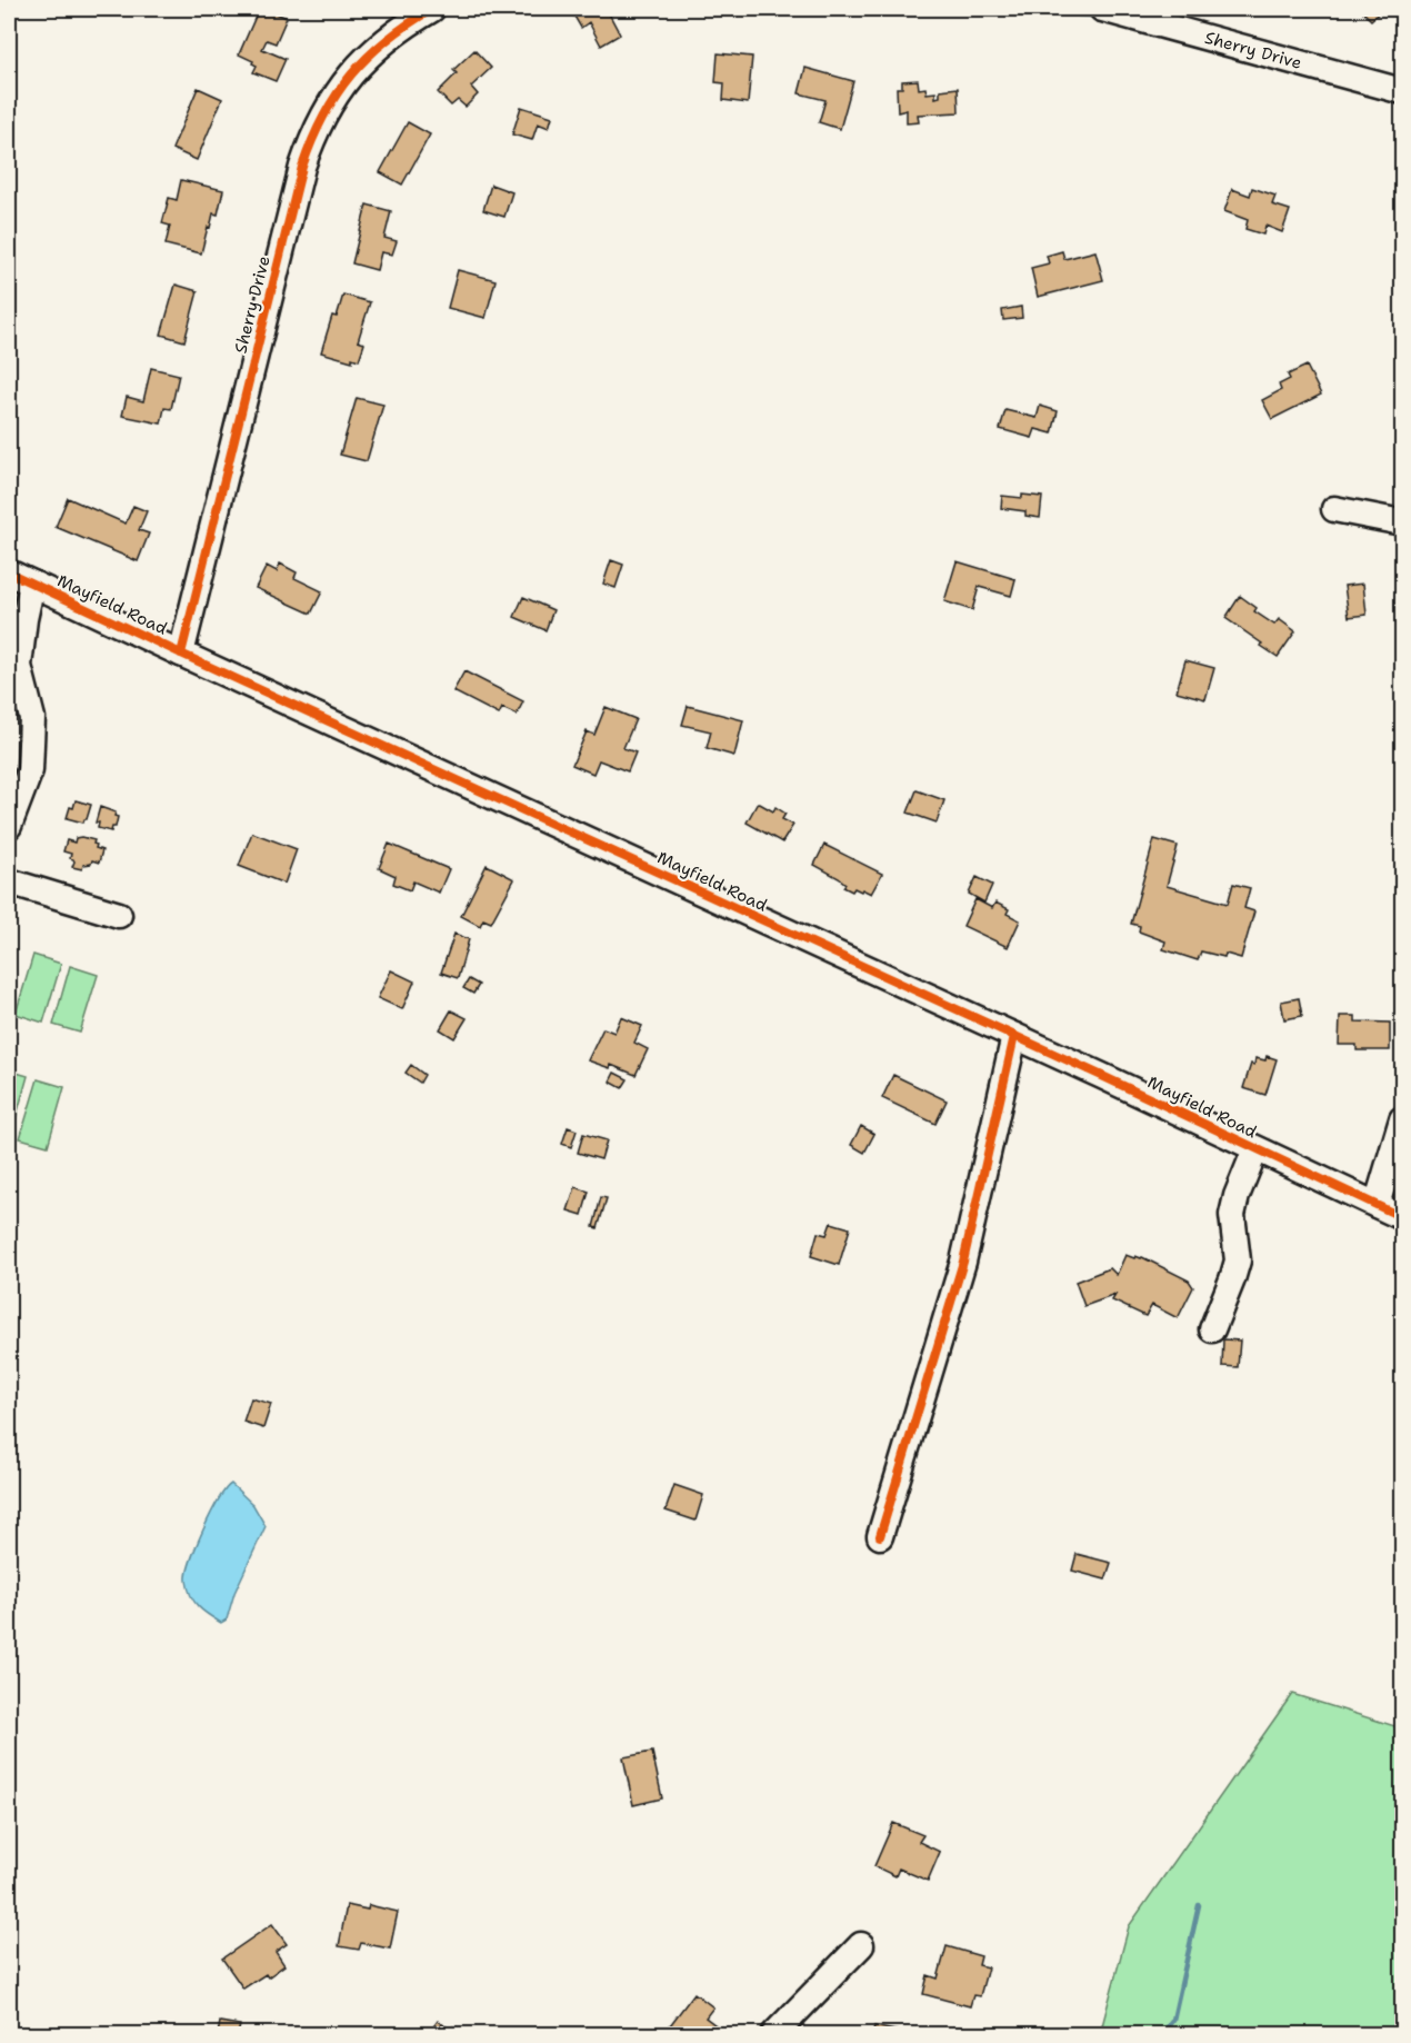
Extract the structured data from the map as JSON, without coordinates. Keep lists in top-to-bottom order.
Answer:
{
  "streets": {
    "street": ["Sherry Drive", "Mayfield Road"]
  },
  "crossings": [
    ["Sherry Drive", "Mayfield Road"]
  ]
}
